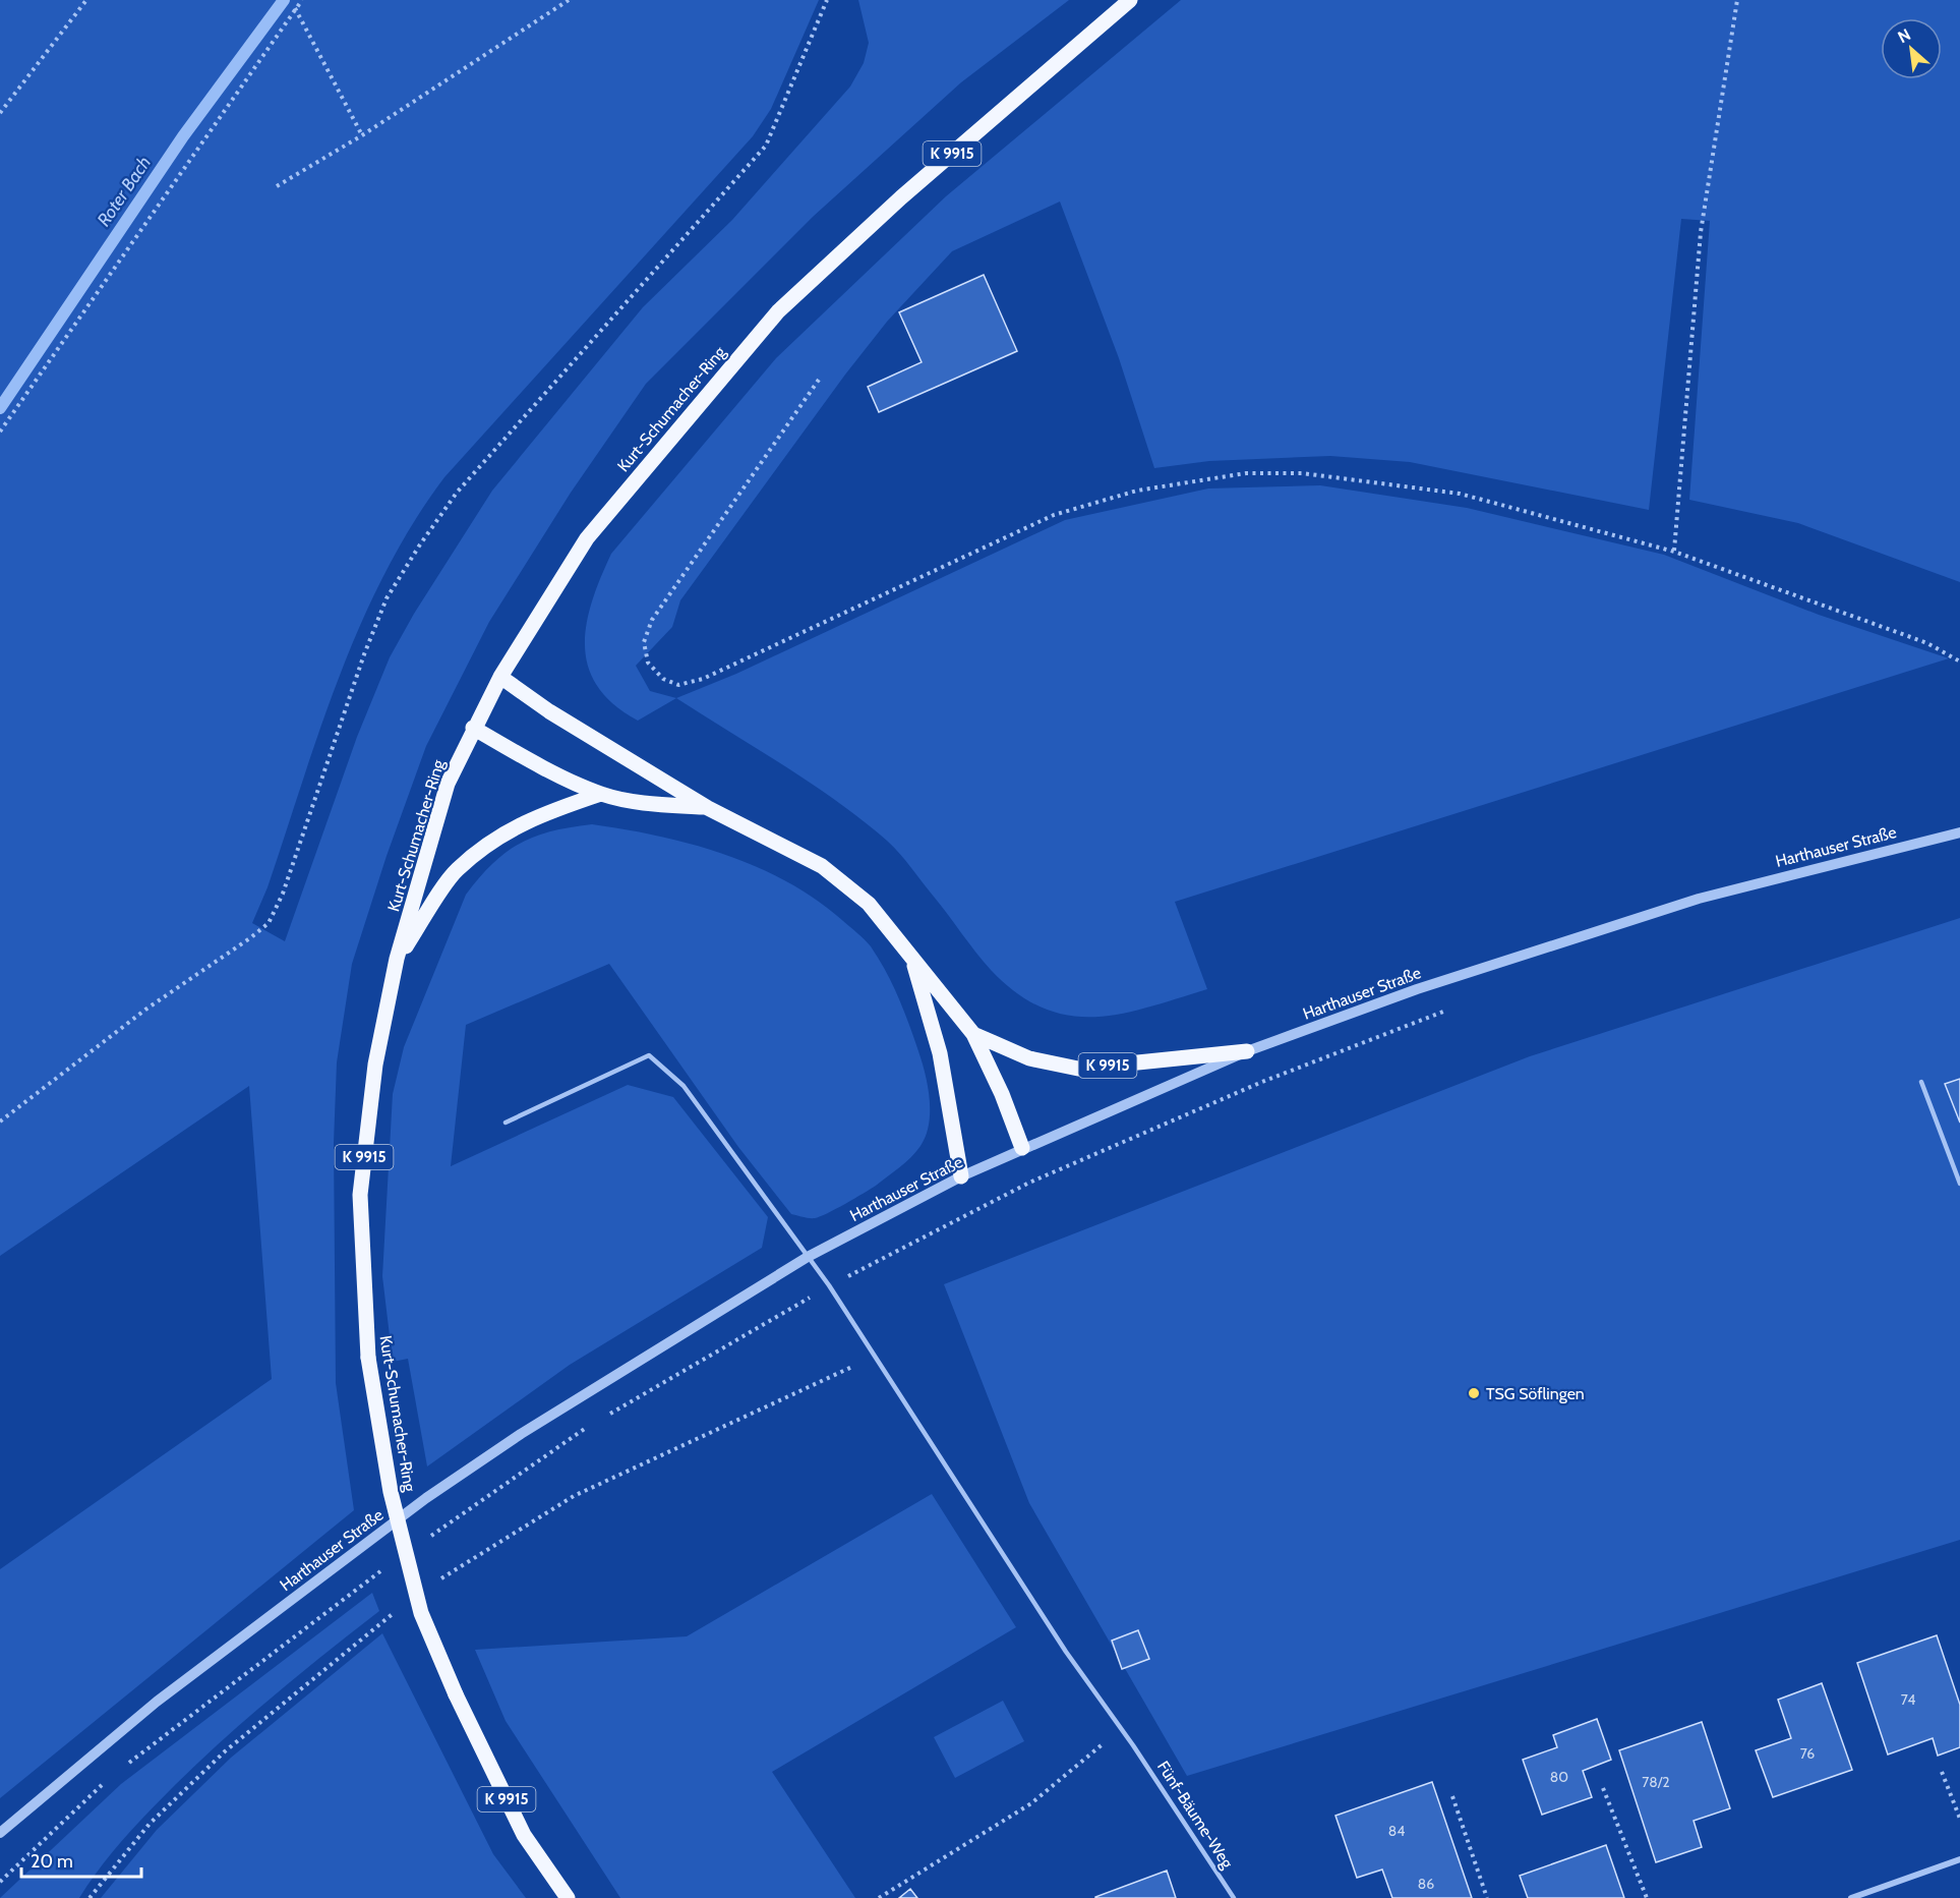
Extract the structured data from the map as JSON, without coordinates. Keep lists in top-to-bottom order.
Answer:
{
  "streets": {
    "main road": ["K 9915", "Kurt-Schumacher-Ring"],
    "street": ["Harthauser Straße"],
    "lane": ["Fünf-Bäume-Weg"]
  },
  "crossings": [
    ["K 9915", "Kurt-Schumacher-Ring"],
    ["K 9915", "Harthauser Straße"],
    ["Harthauser Straße", "Fünf-Bäume-Weg"]
  ],
  "water": ["Roter Bach"],
  "places": ["TSG Söflingen"],
  "house_numbers": [
    "74",
    "76",
    "80",
    "78/2",
    "84",
    "86"
  ],
  "scale_bar": "20 m",
  "north": "top left"
}
